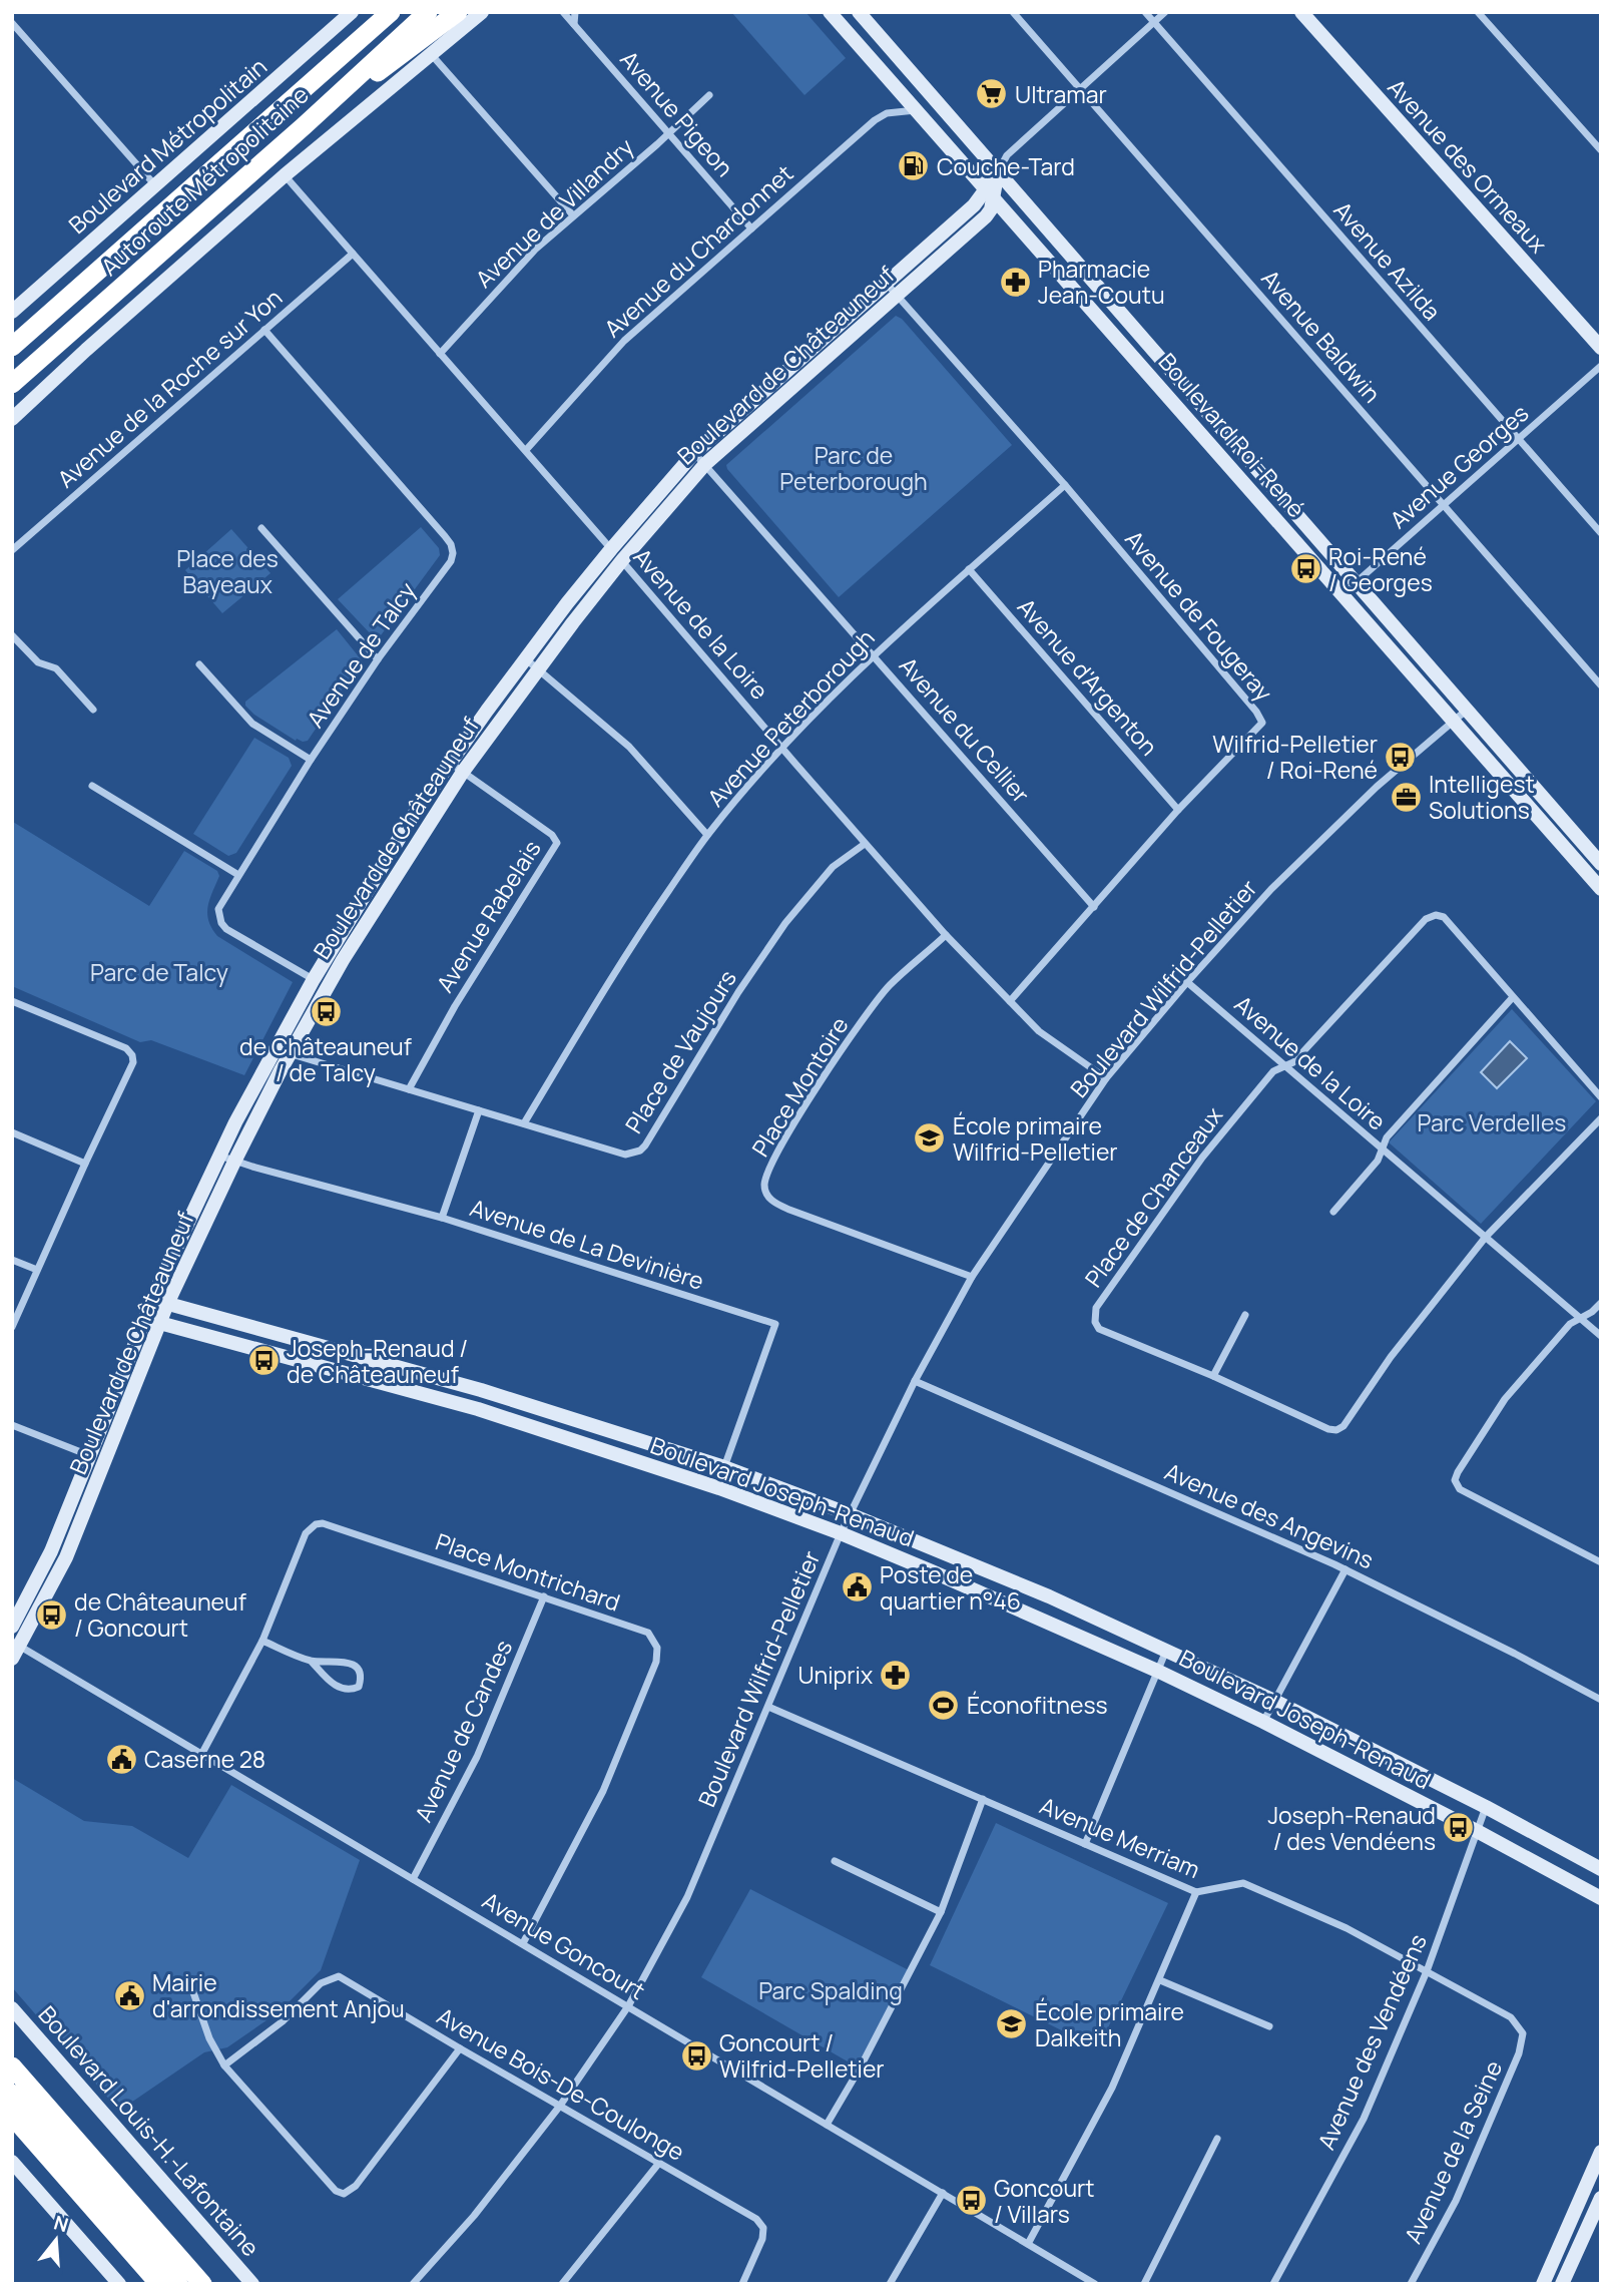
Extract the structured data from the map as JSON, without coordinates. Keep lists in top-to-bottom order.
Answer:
{
  "streets": {
    "highway": ["Autoroute Métropolitaine"],
    "street": [
      "Avenue Pigeon",
      "Boulevard Métropolitain",
      "Avenue des Ormeaux",
      "Avenue de Villandry",
      "Avenue du Chardonnet",
      "Avenue Azilda",
      "Avenue Baldwin",
      "Boulevard de Châteauneuf",
      "Avenue de la Roche sur Yon",
      "Boulevard Roi-René",
      "Avenue Georges",
      "Avenue de Fougeray",
      "Avenue de la Loire",
      "Avenue de Talcy",
      "Avenue d'Argenton",
      "Avenue Peterborough",
      "Avenue du Cellier",
      "Avenue Rabelais",
      "Boulevard Wilfrid-Pelletier",
      "Place de Vaujours",
      "Place Montoire",
      "Place de Chanceaux",
      "Avenue de La Devinière",
      "Boulevard Joseph-Renaud",
      "Avenue des Angevins",
      "Place Montrichard",
      "Avenue de Candes",
      "Avenue Merriam",
      "Avenue Goncourt",
      "Avenue des Vendéens",
      "Avenue Bois-De-Coulonge",
      "Boulevard Louis-H.-Lafontaine",
      "Avenue de la Seine"
    ]
  },
  "crossings": [
    ["Avenue Pigeon", "Avenue de Villandry"],
    ["Avenue Pigeon", "Avenue du Chardonnet"],
    ["Avenue de Villandry", "Avenue de la Loire"],
    ["Avenue du Chardonnet", "Boulevard Roi-René"],
    ["Avenue du Chardonnet", "Avenue de la Loire"],
    ["Avenue Azilda", "Boulevard de Châteauneuf"],
    ["Avenue Azilda", "Avenue Georges"],
    ["Avenue Baldwin", "Boulevard de Châteauneuf"],
    ["Avenue Baldwin", "Avenue Georges"],
    ["Boulevard de Châteauneuf", "Boulevard Roi-René"],
    ["Boulevard de Châteauneuf", "Avenue de Fougeray"],
    ["Boulevard de Châteauneuf", "Avenue de la Loire"],
    ["Boulevard de Châteauneuf", "Avenue de Talcy"],
    ["Boulevard de Châteauneuf", "Avenue du Cellier"],
    ["Boulevard de Châteauneuf", "Avenue Rabelais"],
    ["Boulevard de Châteauneuf", "Place de Vaujours"],
    ["Boulevard de Châteauneuf", "Avenue de La Devinière"],
    ["Boulevard de Châteauneuf", "Boulevard Joseph-Renaud"],
    ["Boulevard de Châteauneuf", "Avenue Goncourt"],
    ["Avenue de la Roche sur Yon", "Avenue de la Loire"],
    ["Avenue de la Roche sur Yon", "Avenue de Talcy"],
    ["Boulevard Roi-René", "Avenue Georges"],
    ["Boulevard Roi-René", "Boulevard Wilfrid-Pelletier"],
    ["Avenue de Fougeray", "Avenue de la Loire"],
    ["Avenue de Fougeray", "Avenue d'Argenton"],
    ["Avenue de Fougeray", "Avenue Peterborough"],
    ["Avenue de Fougeray", "Avenue du Cellier"],
    ["Avenue de la Loire", "Avenue Peterborough"],
    ["Avenue de la Loire", "Boulevard Wilfrid-Pelletier"],
    ["Avenue de la Loire", "Place de Vaujours"],
    ["Avenue de la Loire", "Place Montoire"],
    ["Avenue de la Loire", "Place de Chanceaux"],
    ["Avenue d'Argenton", "Avenue Peterborough"],
    ["Avenue Peterborough", "Avenue du Cellier"],
    ["Avenue Peterborough", "Place de Vaujours"],
    ["Avenue Rabelais", "Place de Vaujours"],
    ["Boulevard Wilfrid-Pelletier", "Place Montoire"],
    ["Boulevard Wilfrid-Pelletier", "Boulevard Joseph-Renaud"],
    ["Boulevard Wilfrid-Pelletier", "Avenue des Angevins"],
    ["Boulevard Wilfrid-Pelletier", "Avenue Merriam"],
    ["Boulevard Wilfrid-Pelletier", "Avenue Goncourt"],
    ["Boulevard Wilfrid-Pelletier", "Avenue Bois-De-Coulonge"],
    ["Avenue de La Devinière", "Boulevard Joseph-Renaud"],
    ["Boulevard Joseph-Renaud", "Avenue des Vendéens"],
    ["Place Montrichard", "Avenue de Candes"],
    ["Place Montrichard", "Avenue Goncourt"],
    ["Avenue de Candes", "Avenue Goncourt"],
    ["Avenue Merriam", "Avenue des Vendéens"],
    ["Avenue Merriam", "Avenue de la Seine"]
  ],
  "parks": [
    "Parc de Peterborough",
    "Place des Bayeaux",
    "Parc de Talcy",
    "Parc Verdelles",
    "Parc Spalding"
  ],
  "places": {
    "supermarket": ["Ultramar"],
    "fuel station": ["Couche-Tard"],
    "pharmacy": ["Pharmacie Jean-Coutu", "Uniprix"],
    "bus stop": [
      "Roi-René / Georges",
      "Wilfrid-Pelletier / Roi-René",
      "de Châteauneuf / de Talcy",
      "Joseph-Renaud / de Châteauneuf",
      "de Châteauneuf / Goncourt",
      "Joseph-Renaud / des Vendéens",
      "Goncourt / Wilfrid-Pelletier",
      "Goncourt / Villars"
    ],
    "office": ["Intelligest Solutions"],
    "school or university": ["École primaire Wilfrid-Pelletier", "École primaire Dalkeith"],
    "public building": ["Poste de quartier n°46", "Caserne 28", "Mairie d'arrondissement Anjou"],
    "sports": ["Éconofitness"]
  },
  "north": "top"
}
